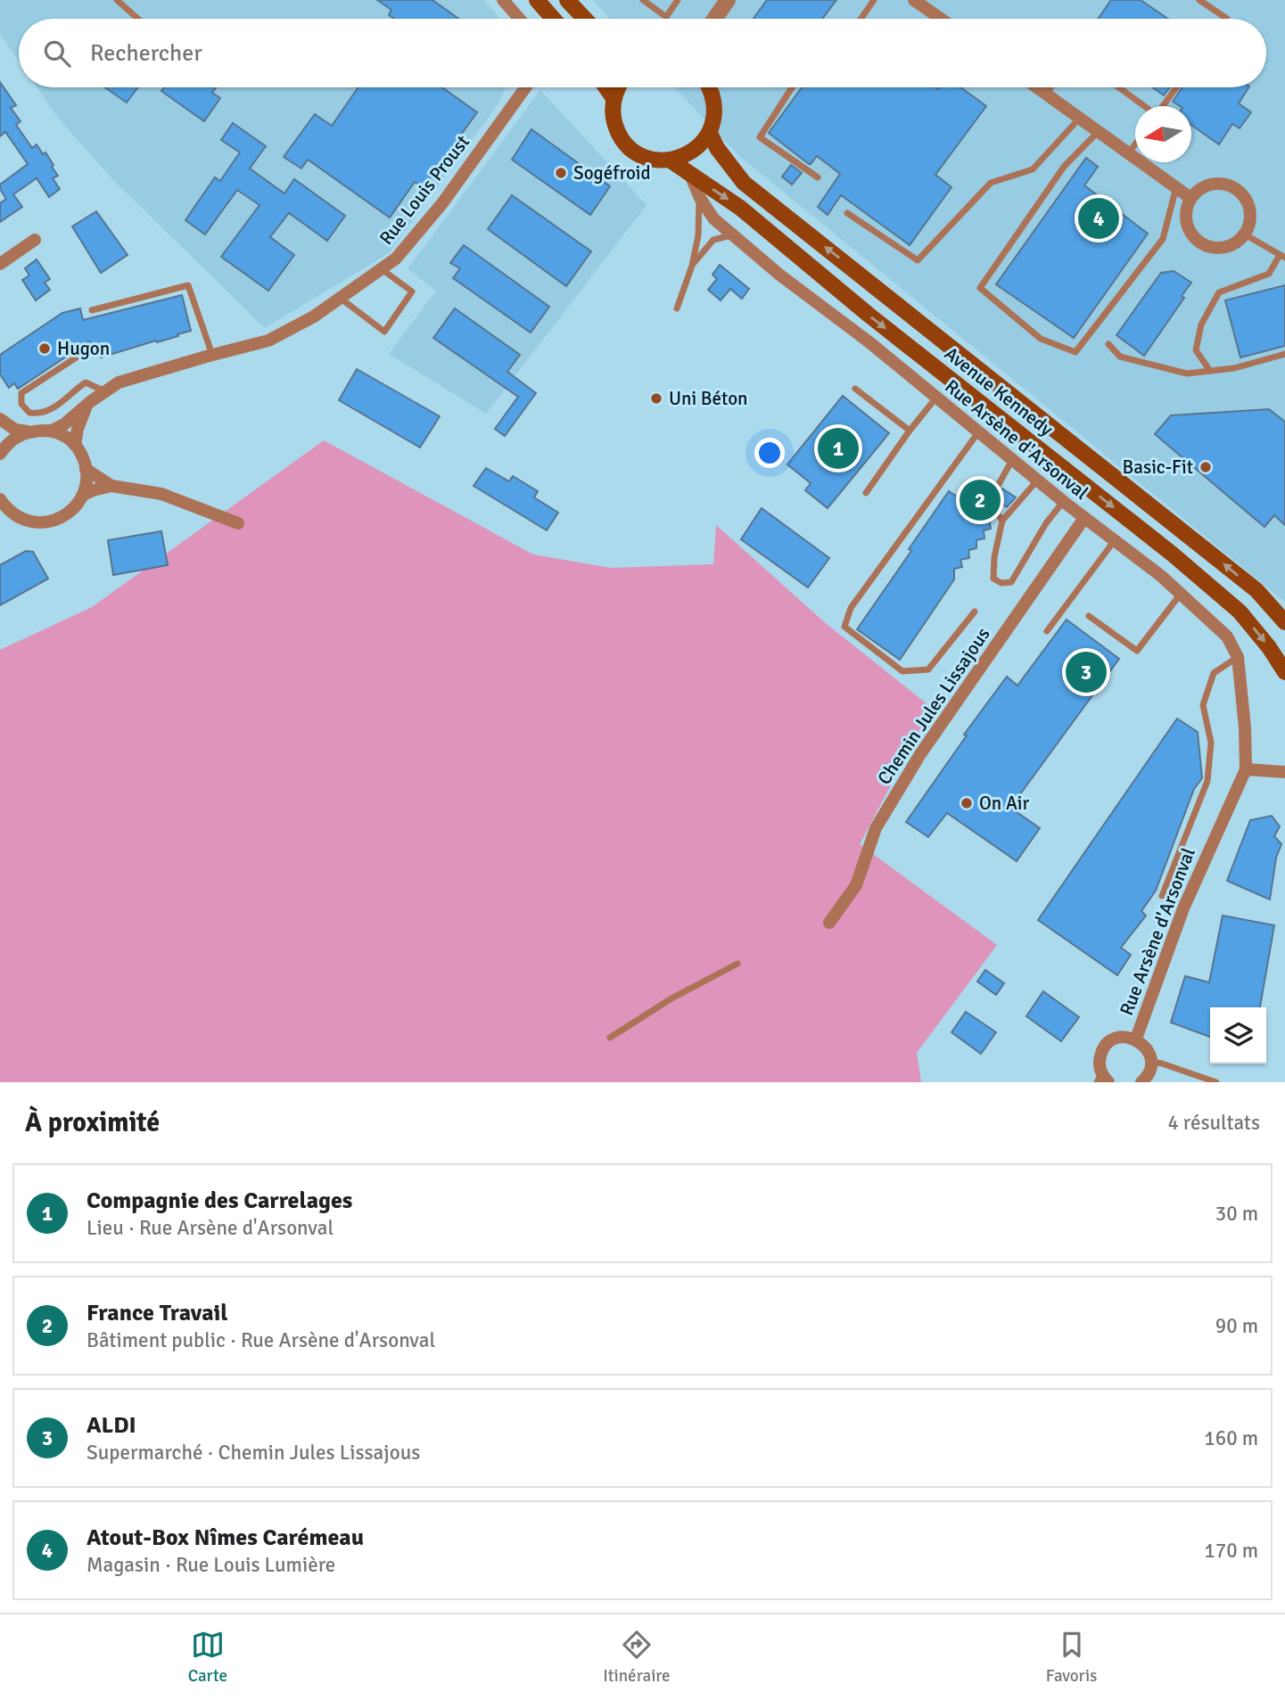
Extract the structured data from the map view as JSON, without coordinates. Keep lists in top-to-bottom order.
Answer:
{
  "streets": {
    "main road": ["Avenue Kennedy"],
    "street": ["Rue Louis Proust", "Rue Arsène d'Arsonval", "Chemin Jules Lissajous"]
  },
  "crossings": [
    ["Avenue Kennedy", "Rue Arsène d'Arsonval"],
    ["Rue Arsène d'Arsonval", "Chemin Jules Lissajous"]
  ],
  "places": [
    "Sogéfroid",
    "Hugon",
    "Uni Béton",
    "Basic-Fit",
    "On Air"
  ],
  "north": "left",
  "page": {
    "search": "Rechercher",
    "pins": [
      "4",
      "1",
      "2",
      "3"
    ],
    "heading": ["À proximité", "4 résultats"],
    "list": [
      {
        "mark": "1",
        "name": "Compagnie des Carrelages",
        "note": "Lieu · Rue Arsène d'Arsonval",
        "value": "30 m"
      },
      {
        "mark": "2",
        "name": "France Travail",
        "note": "Bâtiment public · Rue Arsène d'Arsonval",
        "value": "90 m"
      },
      {
        "mark": "3",
        "name": "ALDI",
        "note": "Supermarché · Chemin Jules Lissajous",
        "value": "160 m"
      },
      {
        "mark": "4",
        "name": "Atout-Box Nîmes Carémeau",
        "note": "Magasin · Rue Louis Lumière",
        "value": "170 m"
      }
    ],
    "nav": ["Carte", "Itinéraire", "Favoris"]
  }
}
